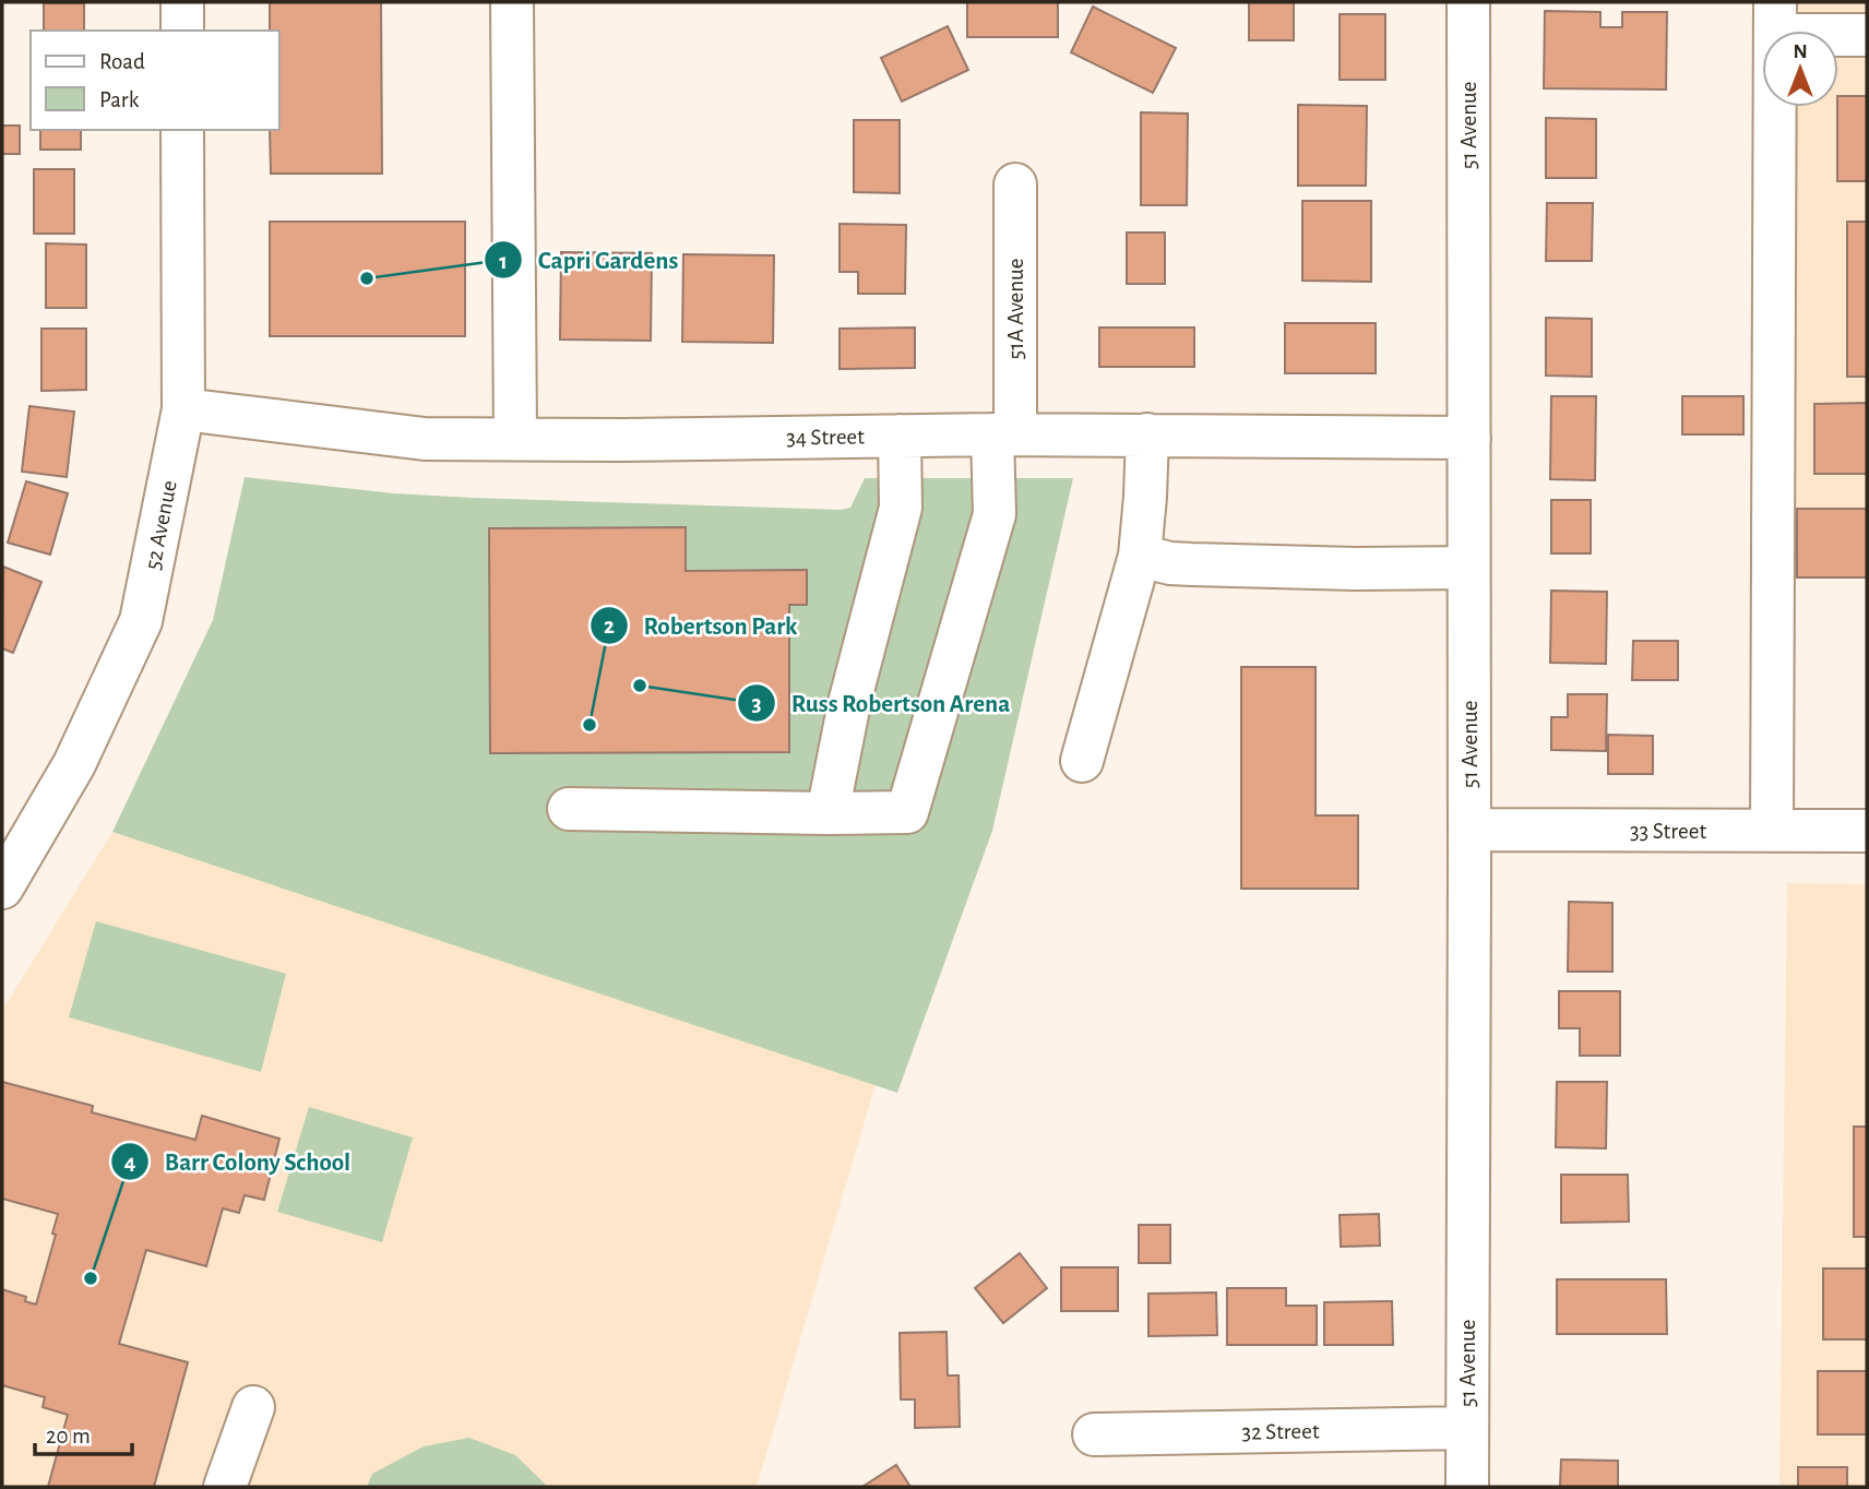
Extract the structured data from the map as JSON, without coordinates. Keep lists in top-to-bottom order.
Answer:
{
  "streets": {
    "street": [
      "51 Avenue",
      "51A Avenue",
      "34 Street",
      "52 Avenue",
      "33 Street",
      "32 Street"
    ]
  },
  "crossings": [
    ["51 Avenue", "34 Street"],
    ["51 Avenue", "33 Street"],
    ["51 Avenue", "32 Street"],
    ["51A Avenue", "34 Street"],
    ["34 Street", "52 Avenue"]
  ],
  "places": [
    "Capri Gardens",
    "Russ Robertson Arena",
    "Robertson Park",
    "Barr Colony School"
  ],
  "legend": ["Road", "Park"],
  "scale_bar": "20 m",
  "north": "top"
}
